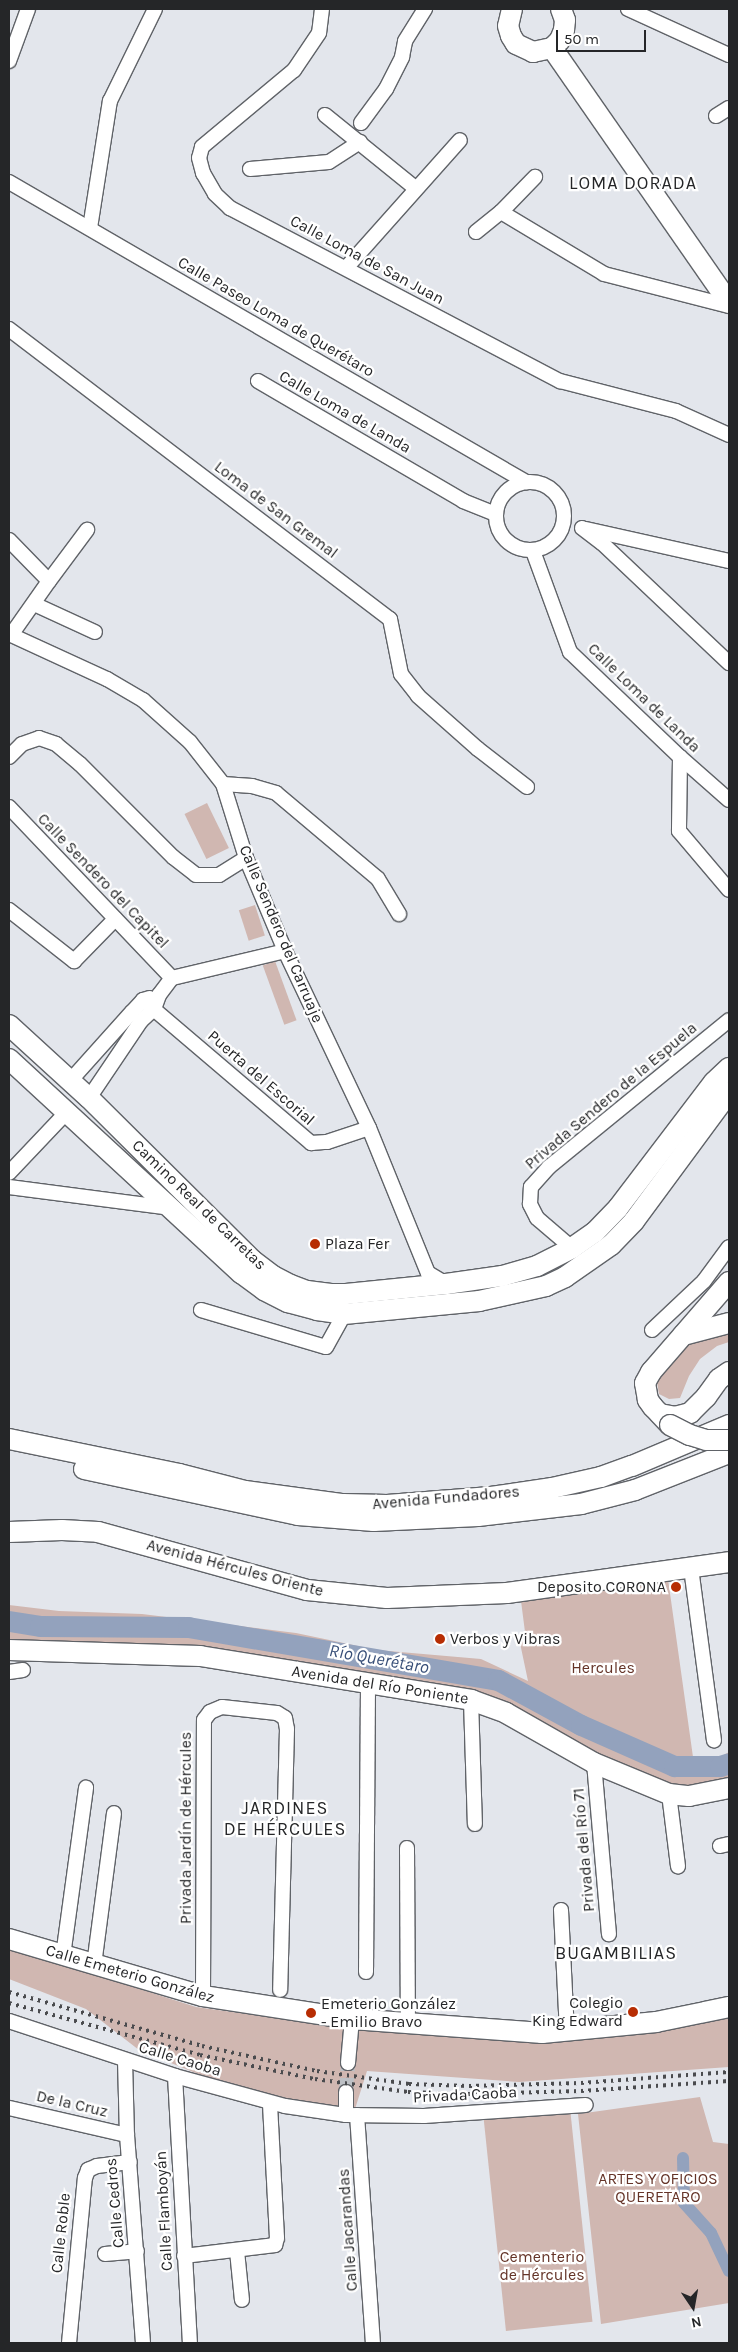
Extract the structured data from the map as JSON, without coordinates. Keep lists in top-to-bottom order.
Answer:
{
  "streets": {
    "street": [
      "Calle Loma de San Juan",
      "Calle Paseo Loma de Querétaro",
      "Calle Loma de Landa",
      "Loma de San Gremal",
      "Calle Sendero del Capitel",
      "Calle Sendero del Carruaje",
      "Puerta del Escorial",
      "Privada Sendero de la Espuela",
      "Camino Real de Carretas",
      "Avenida Fundadores",
      "Avenida Hércules Oriente",
      "Avenida del Río Poniente",
      "Privada Jardín de Hércules",
      "Privada del Río 71",
      "Calle Emeterio González",
      "Calle Caoba",
      "Privada Caoba",
      "De la Cruz",
      "Calle Cedros",
      "Calle Flamboyán",
      "Calle Jacarandas",
      "Calle Roble"
    ]
  },
  "crossings": [
    ["Calle Paseo Loma de Querétaro", "Calle Loma de Landa"],
    ["Calle Sendero del Carruaje", "Puerta del Escorial"],
    ["Calle Sendero del Carruaje", "Camino Real de Carretas"],
    ["Privada Sendero de la Espuela", "Camino Real de Carretas"],
    ["Avenida del Río Poniente", "Privada del Río 71"],
    ["Privada Jardín de Hércules", "Calle Emeterio González"],
    ["Calle Caoba", "Privada Caoba"],
    ["Calle Caoba", "Calle Cedros"],
    ["Calle Caoba", "Calle Flamboyán"],
    ["Calle Caoba", "Calle Jacarandas"],
    ["Privada Caoba", "Calle Jacarandas"],
    ["De la Cruz", "Calle Cedros"],
    ["Calle Cedros", "Calle Roble"]
  ],
  "districts": ["LOMA DORADA", "JARDINES DE HÉRCULES", "BUGAMBILIAS"],
  "water": ["Río Querétaro"],
  "parks": ["Hercules", "ARTES Y OFICIOS QUERETARO", "Cementerio de Hércules"],
  "places": [
    "Plaza Fer",
    "Deposito CORONA",
    "Verbos y Vibras",
    "Colegio King Edward",
    "Emeterio González - Emilio Bravo"
  ],
  "scale_bar": "50 m",
  "north": "bottom"
}
